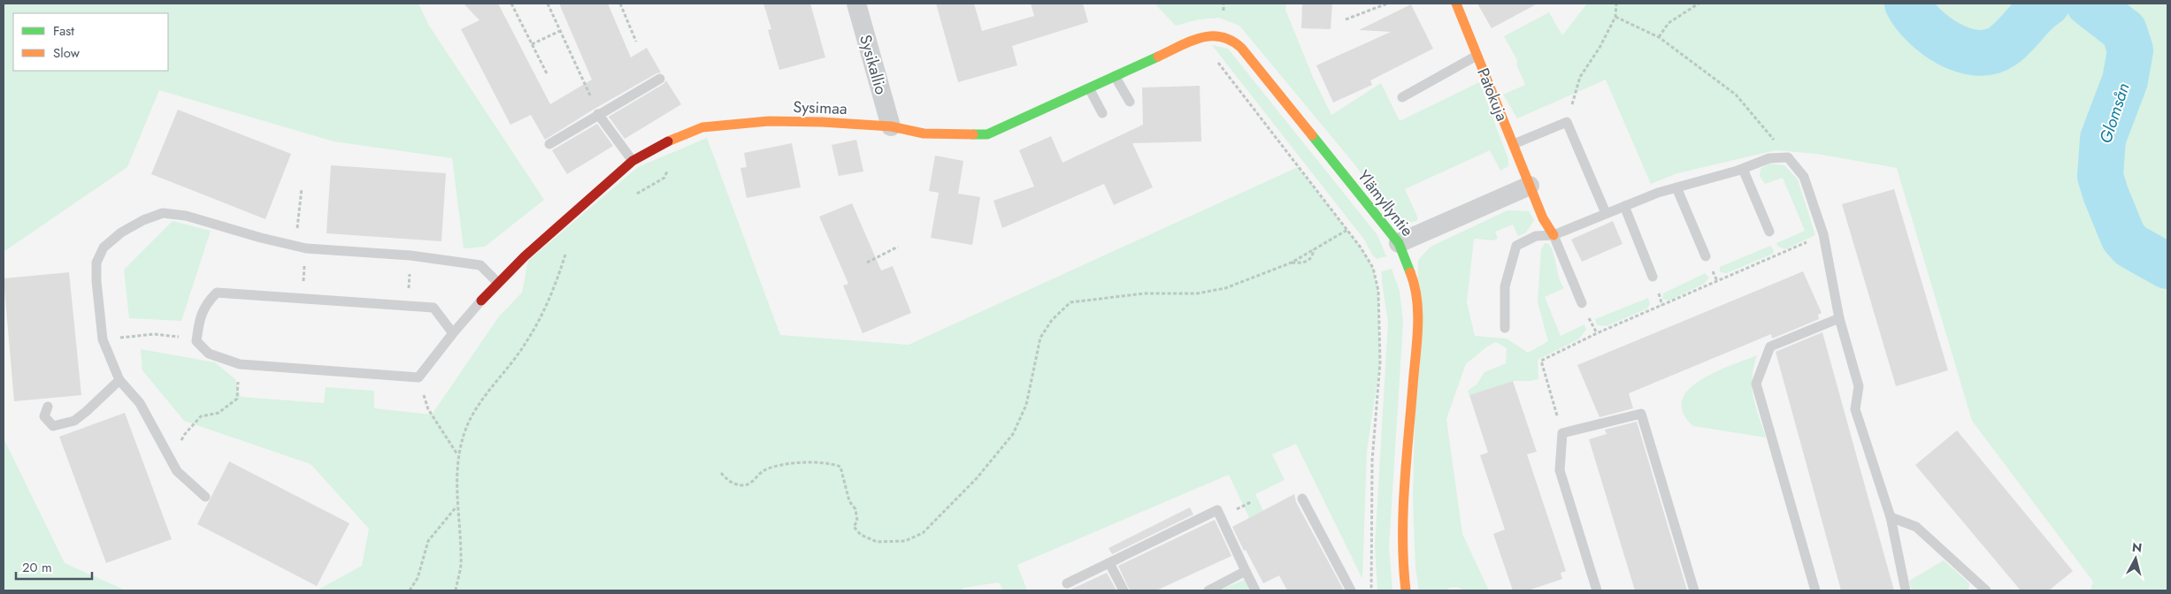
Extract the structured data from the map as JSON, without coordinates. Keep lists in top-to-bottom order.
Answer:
{
  "streets": {
    "street": [
      "Sysikallio",
      "Patokuja",
      "Sysimaa",
      "Ylämyllyntie"
    ]
  },
  "crossings": [
    ["Sysikallio", "Sysimaa"],
    ["Sysimaa", "Ylämyllyntie"]
  ],
  "water": ["Glomsån"],
  "legend": ["Fast", "Slow"],
  "scale_bar": "20 m",
  "north": "top"
}
